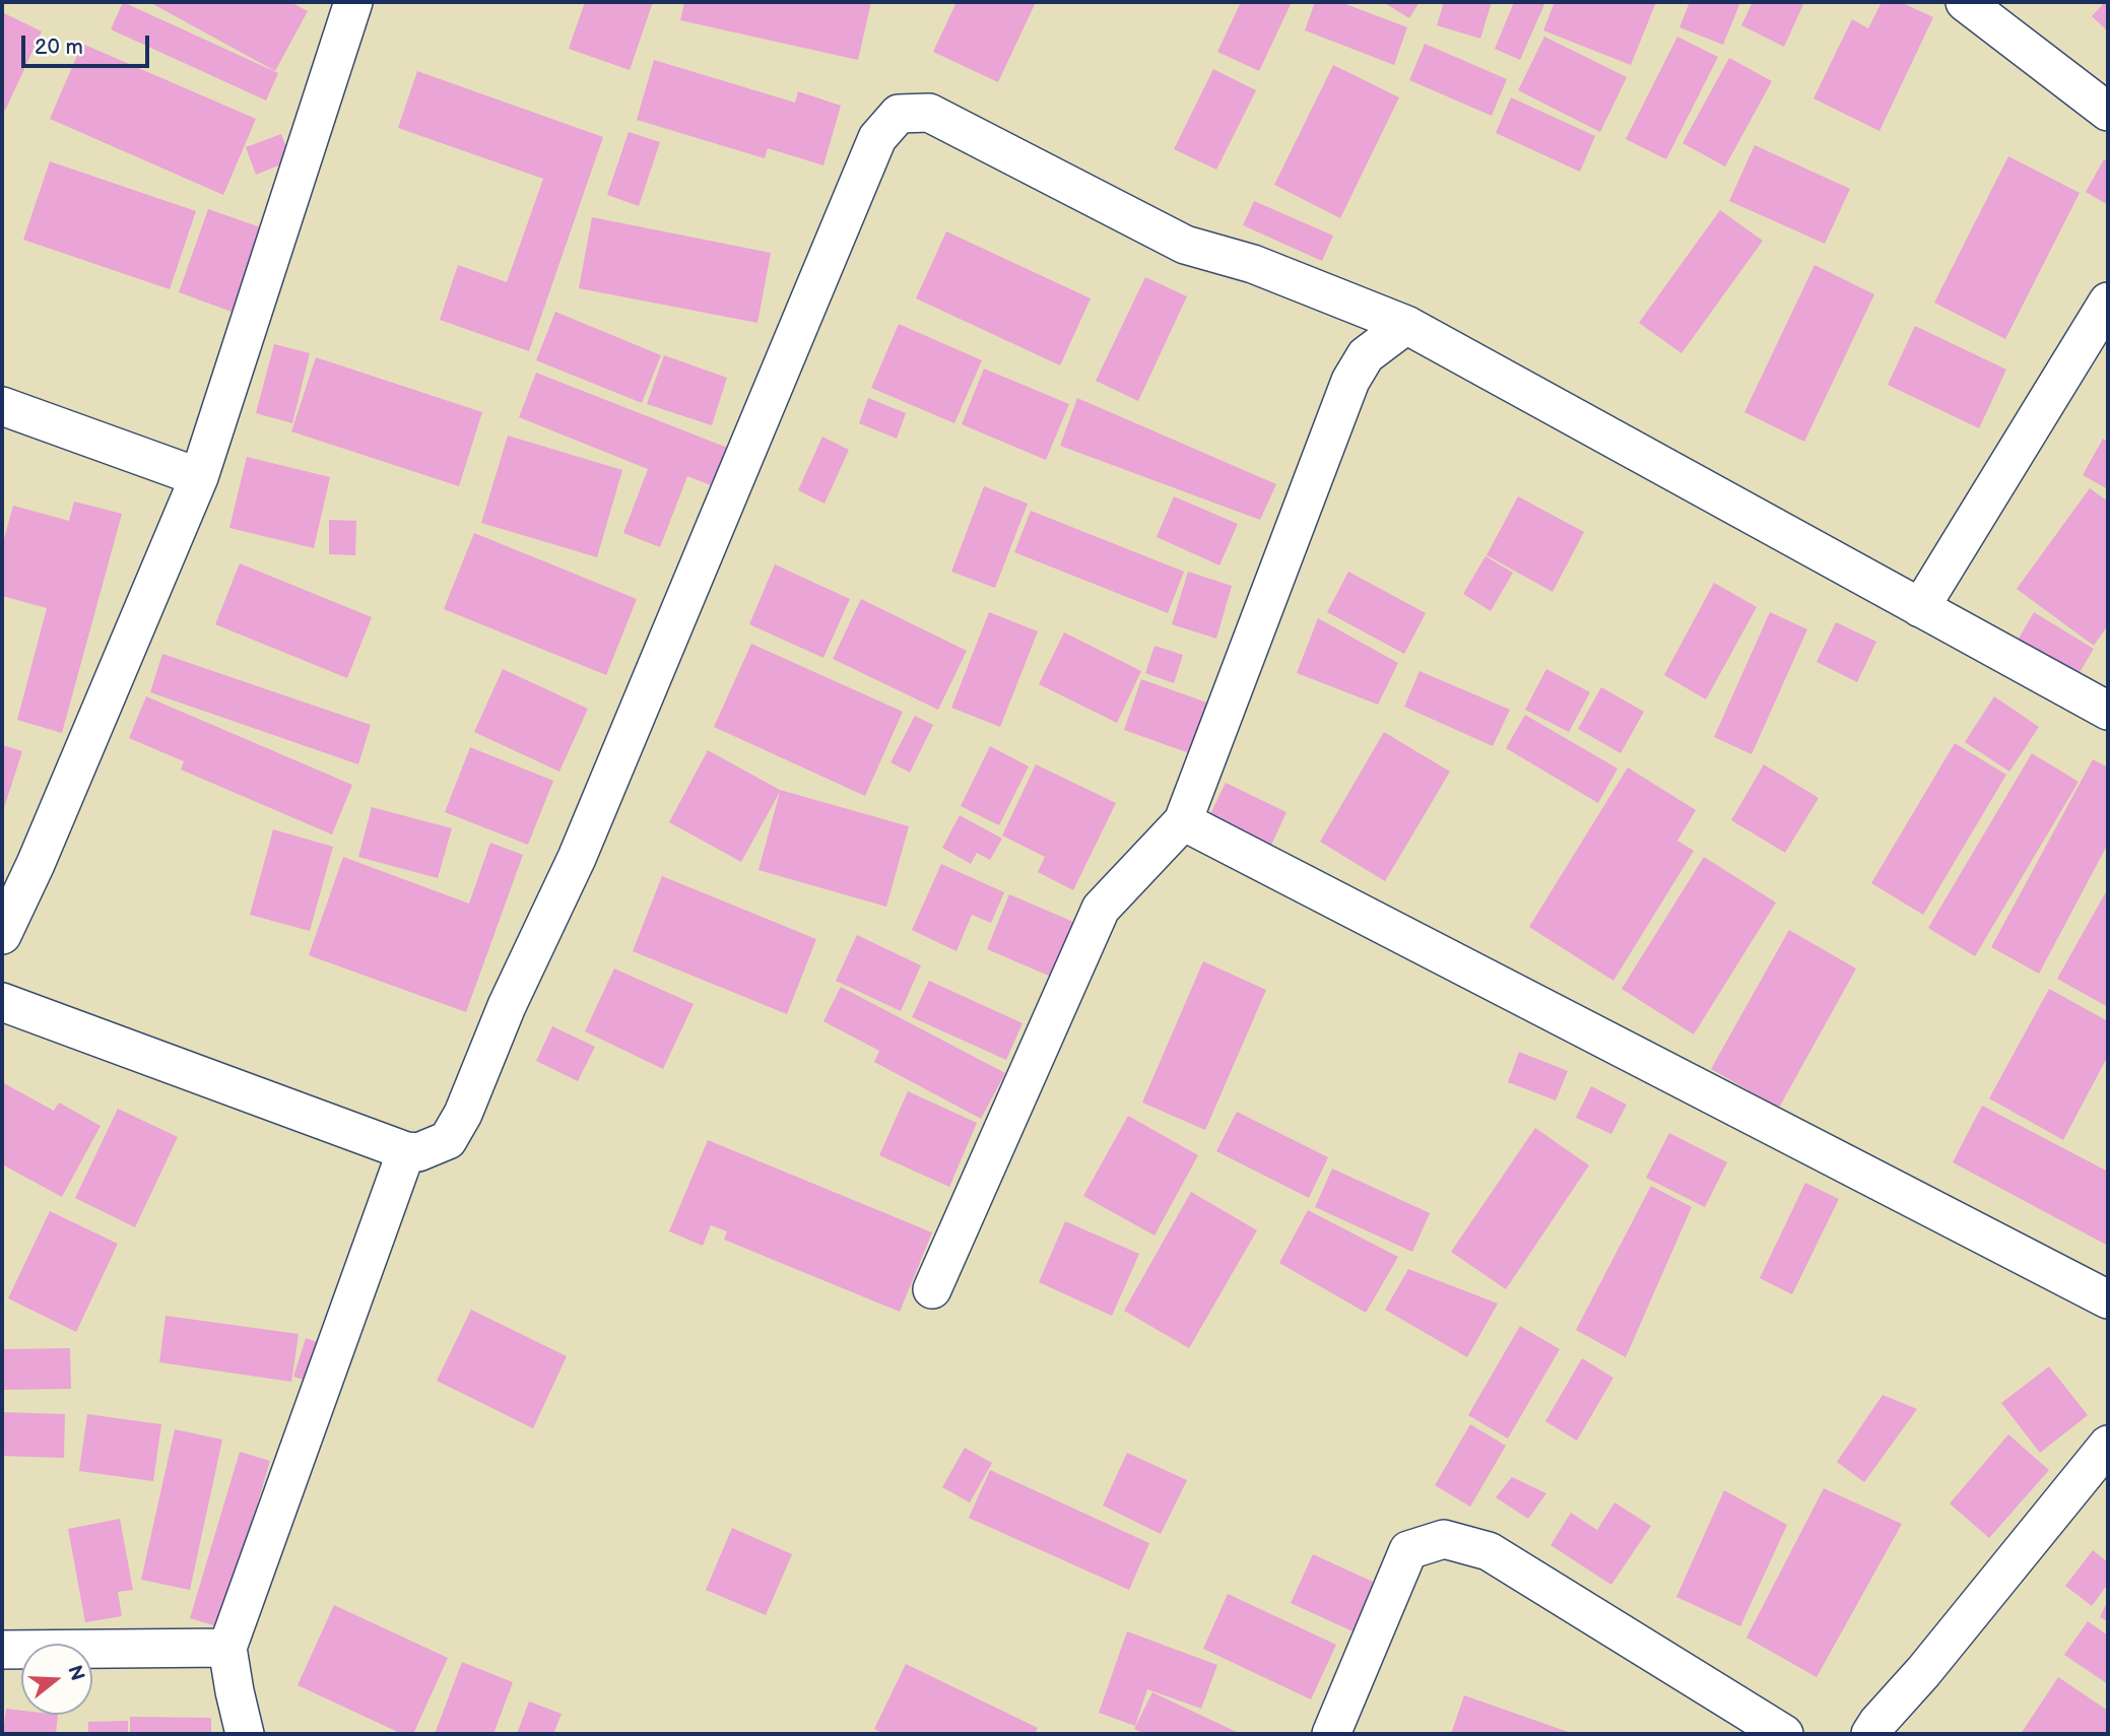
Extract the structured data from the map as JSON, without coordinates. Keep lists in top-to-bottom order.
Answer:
{
  "scale_bar": "20 m",
  "north": "right"
}
